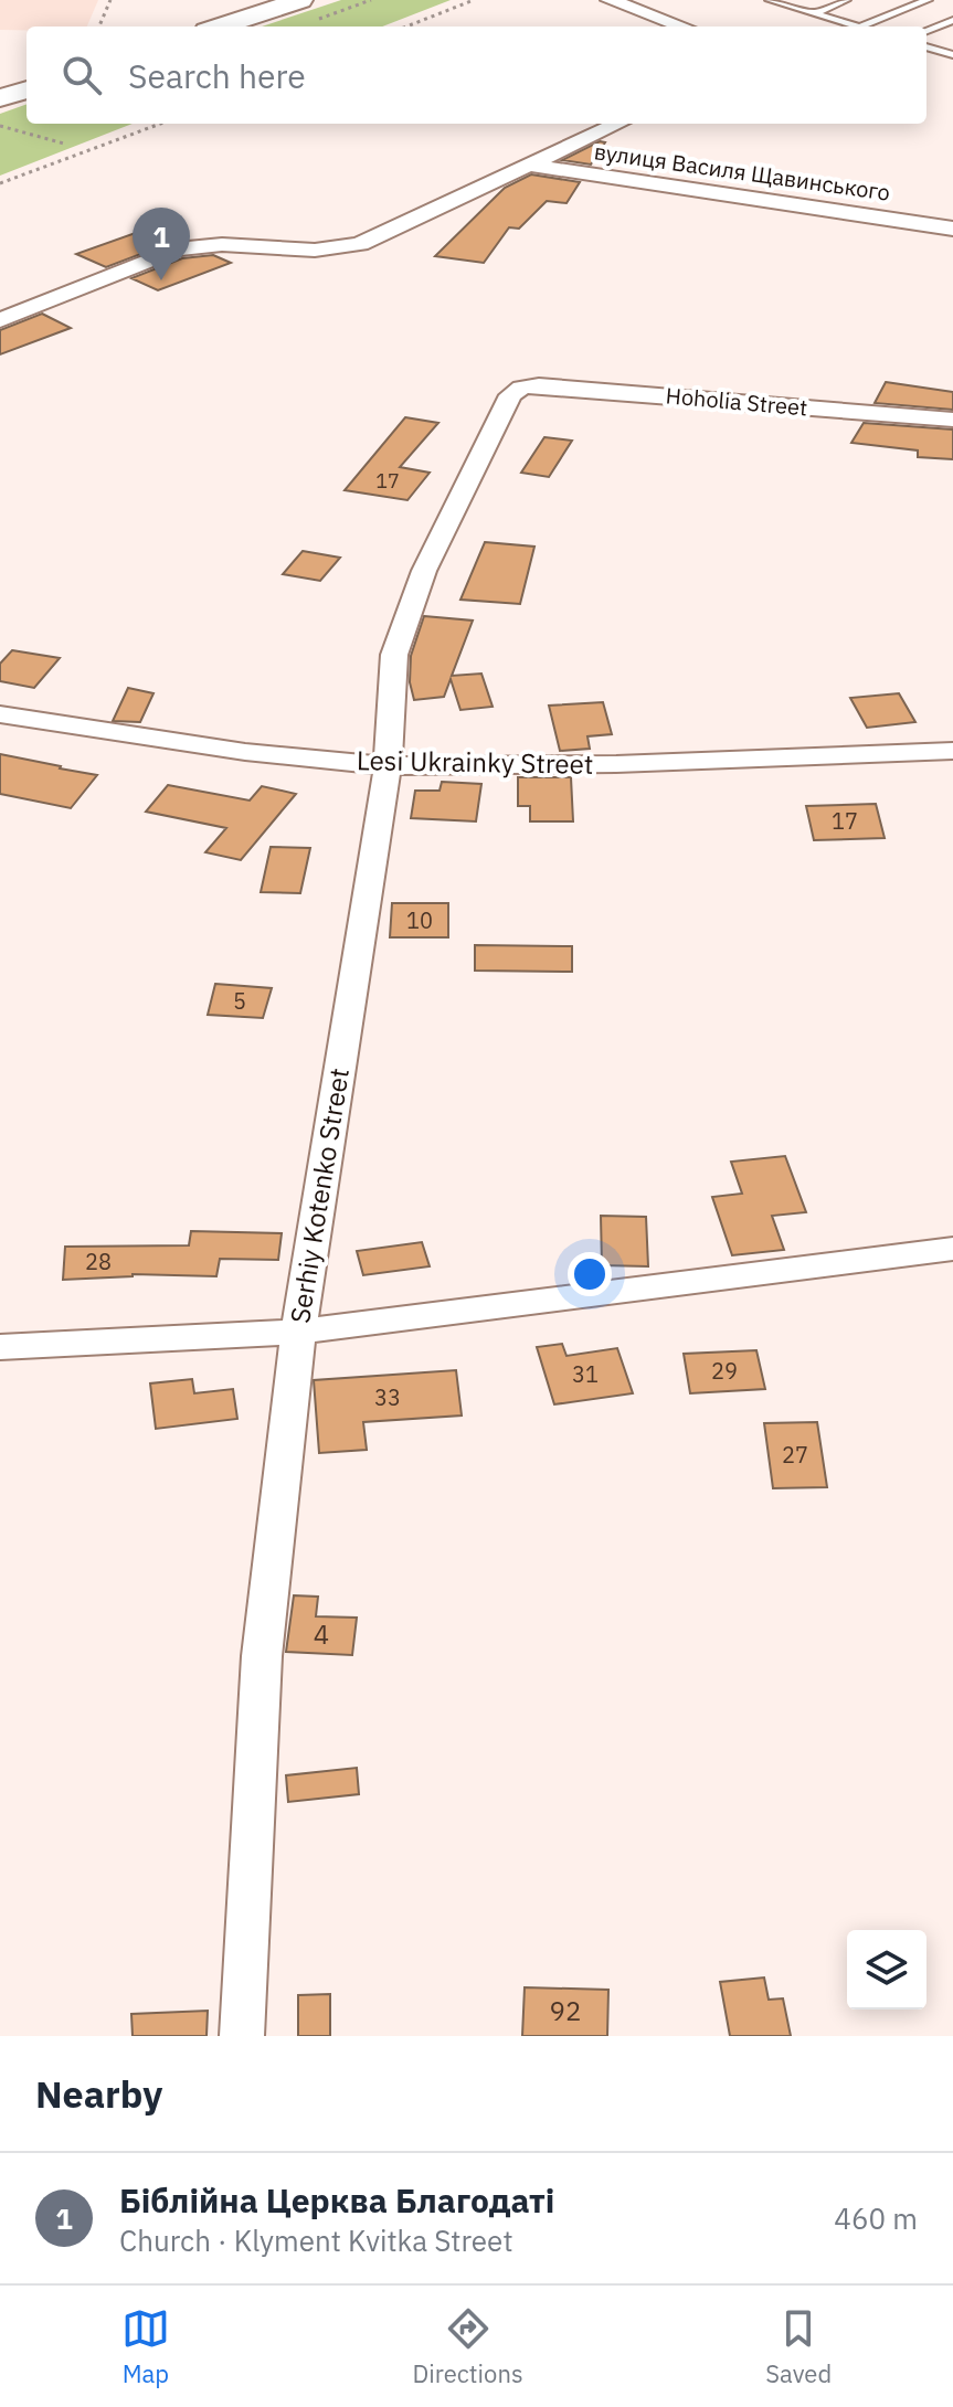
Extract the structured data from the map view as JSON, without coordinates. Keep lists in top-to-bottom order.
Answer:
{
  "streets": {
    "street": [
      "вулиця Василя Щавинського",
      "Hoholia Street",
      "Lesi Ukrainky Street",
      "Serhiy Kotenko Street"
    ]
  },
  "crossings": [
    ["Hoholia Street", "Serhiy Kotenko Street"],
    ["Lesi Ukrainky Street", "Serhiy Kotenko Street"]
  ],
  "house_numbers": [
    "17",
    "17",
    "10",
    "5",
    "28",
    "29",
    "31",
    "33",
    "27",
    "4",
    "92"
  ],
  "page": {
    "search": "Search here",
    "pins": "1",
    "heading": "Nearby",
    "list": [
      {
        "mark": "1",
        "name": "Біблійна Церква Благодаті",
        "note": "Church · Klyment Kvitka Street",
        "value": "460 m"
      }
    ],
    "nav": ["Map", "Directions", "Saved"]
  }
}
